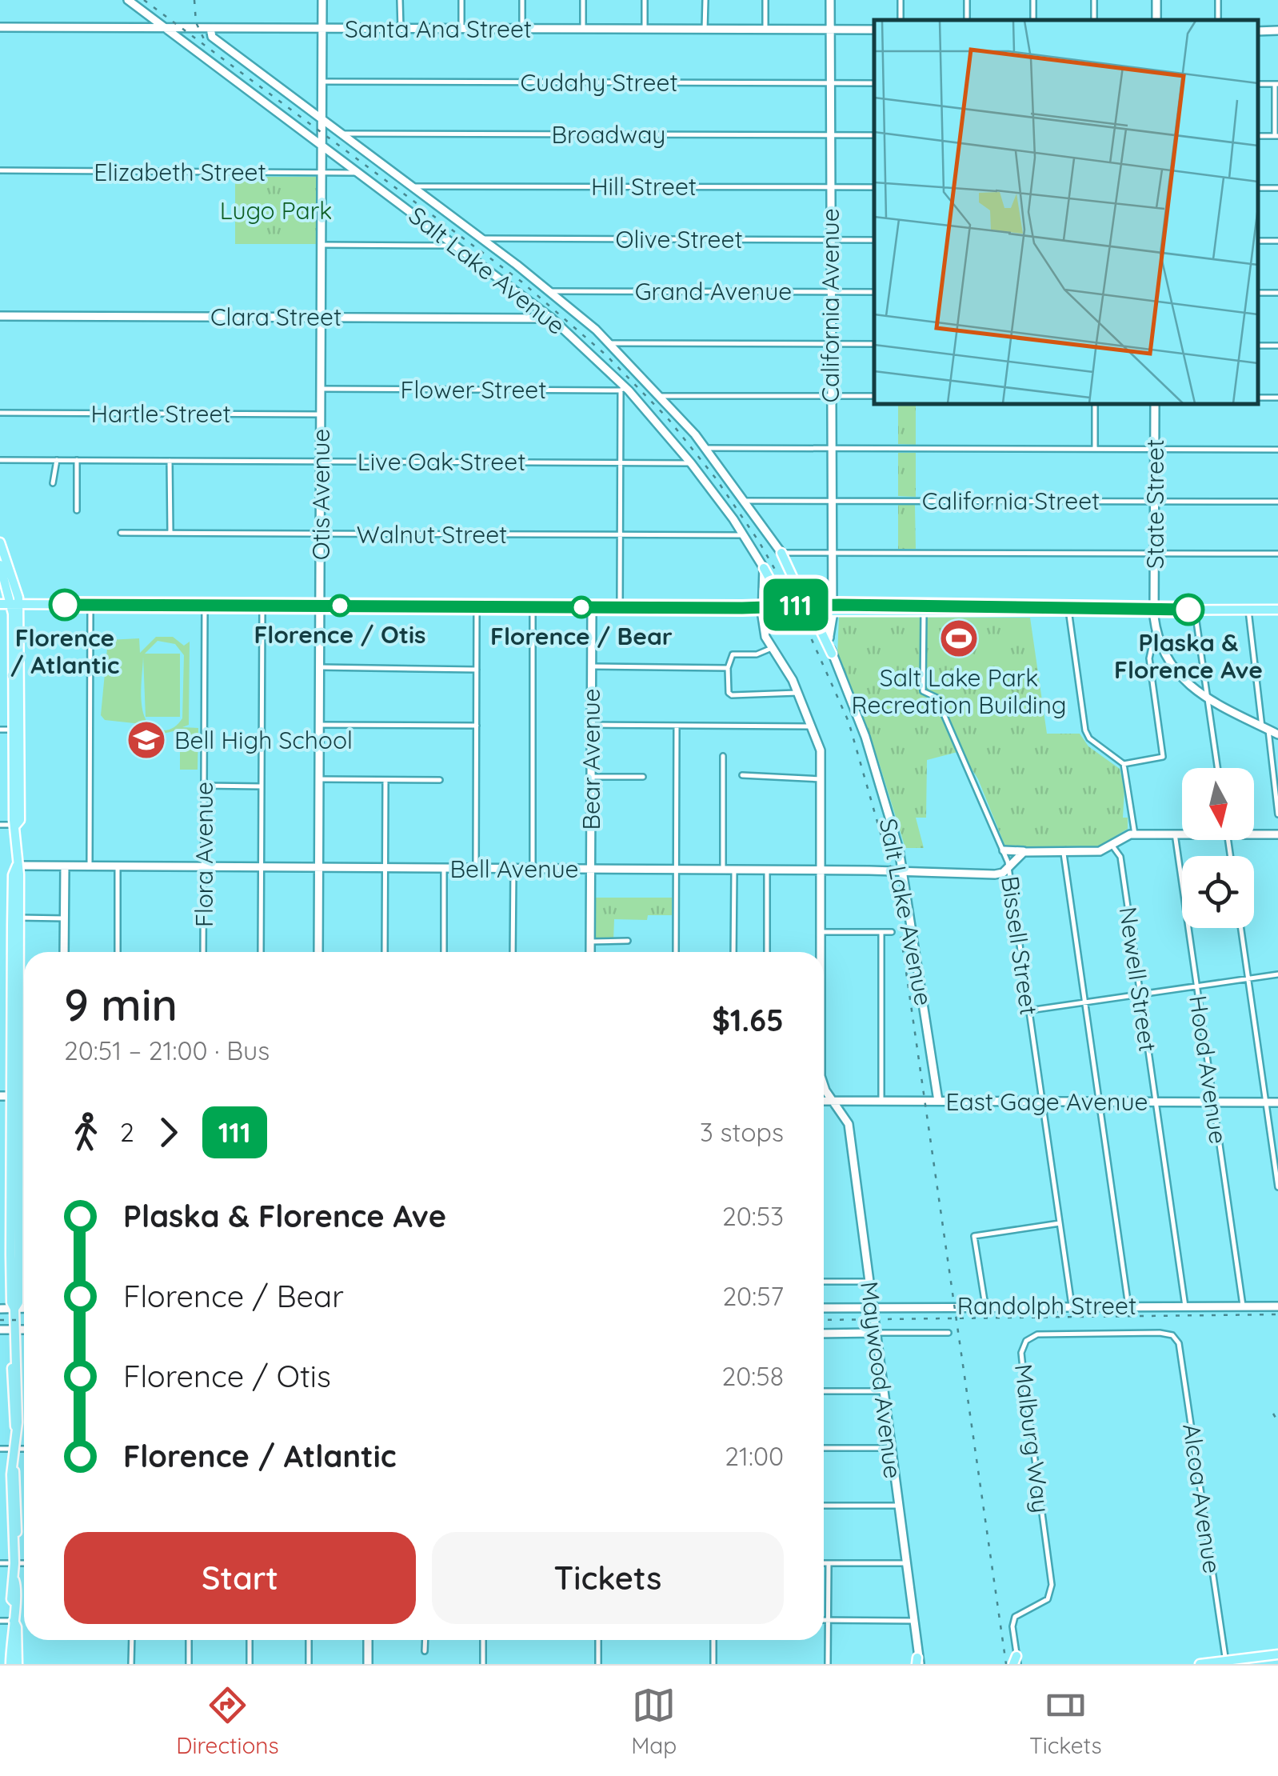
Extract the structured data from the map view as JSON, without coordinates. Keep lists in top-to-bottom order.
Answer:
{
  "streets": {
    "street": [
      "Santa Ana Street",
      "Cudahy Street",
      "Broadway",
      "Elizabeth Street",
      "Hill Street",
      "Olive Street",
      "Salt Lake Avenue",
      "Grand Avenue",
      "California Avenue",
      "Clara Street",
      "Flower Street",
      "Hartle Street",
      "Live Oak Street",
      "Otis Avenue",
      "California Street",
      "State Street",
      "Walnut Street",
      "Bear Avenue",
      "Flora Avenue",
      "Bell Avenue",
      "Bissell Street",
      "Newell Street",
      "Hood Avenue",
      "East Gage Avenue",
      "Randolph Street",
      "Maywood Avenue",
      "Malburg Way",
      "Alcoa Avenue"
    ]
  },
  "crossings": [
    ["Santa Ana Street", "Salt Lake Avenue"],
    ["Santa Ana Street", "California Avenue"],
    ["Santa Ana Street", "Otis Avenue"],
    ["Cudahy Street", "California Avenue"],
    ["Cudahy Street", "Otis Avenue"],
    ["Broadway", "Salt Lake Avenue"],
    ["Broadway", "California Avenue"],
    ["Elizabeth Street", "Salt Lake Avenue"],
    ["Elizabeth Street", "Otis Avenue"],
    ["Hill Street", "Salt Lake Avenue"],
    ["Hill Street", "California Avenue"],
    ["Olive Street", "Salt Lake Avenue"],
    ["Olive Street", "California Avenue"],
    ["Salt Lake Avenue", "Grand Avenue"],
    ["Salt Lake Avenue", "California Avenue"],
    ["Salt Lake Avenue", "Clara Street"],
    ["Salt Lake Avenue", "Flower Street"],
    ["Salt Lake Avenue", "Live Oak Street"],
    ["Salt Lake Avenue", "Otis Avenue"],
    ["Salt Lake Avenue", "California Street"],
    ["Salt Lake Avenue", "Walnut Street"],
    ["Salt Lake Avenue", "Bell Avenue"],
    ["Salt Lake Avenue", "East Gage Avenue"],
    ["Grand Avenue", "California Avenue"],
    ["California Avenue", "California Street"],
    ["Clara Street", "Otis Avenue"],
    ["Flower Street", "Otis Avenue"],
    ["Hartle Street", "Otis Avenue"],
    ["Live Oak Street", "Otis Avenue"],
    ["Otis Avenue", "Walnut Street"],
    ["Otis Avenue", "Bell Avenue"],
    ["California Street", "State Street"],
    ["Bear Avenue", "Bell Avenue"],
    ["Flora Avenue", "Bell Avenue"],
    ["Bell Avenue", "Bissell Street"],
    ["Bissell Street", "East Gage Avenue"],
    ["Bissell Street", "Randolph Street"],
    ["Newell Street", "East Gage Avenue"],
    ["Newell Street", "Randolph Street"],
    ["Hood Avenue", "East Gage Avenue"],
    ["Hood Avenue", "Randolph Street"],
    ["East Gage Avenue", "Maywood Avenue"],
    ["Randolph Street", "Maywood Avenue"],
    ["Malburg Way", "Alcoa Avenue"]
  ],
  "parks": ["Lugo Park"],
  "places": {
    "other": [
      "Florence / Atlantic",
      "Florence / Otis",
      "Florence / Bear",
      "Plaska & Florence Ave"
    ],
    "sports": ["Salt Lake Park Recreation Building"],
    "school or university": ["Bell High School"]
  },
  "lines": ["bus line 111"],
  "north": "bottom",
  "page": {
    "on_map": "111",
    "heading": ["9 min", "20:51 – 21:00 · Bus", "$1.65"],
    "legs": ["2", "111", "3 stops"],
    "list": [
      {
        "name": "Plaska & Florence Ave",
        "value": "20:53"
      },
      {
        "name": "Florence / Bear",
        "value": "20:57"
      },
      {
        "name": "Florence / Otis",
        "value": "20:58"
      },
      {
        "name": "Florence / Atlantic",
        "value": "21:00"
      }
    ],
    "buttons": ["Start", "Tickets"],
    "tabs": ["Directions", "Map", "Tickets"]
  }
}
